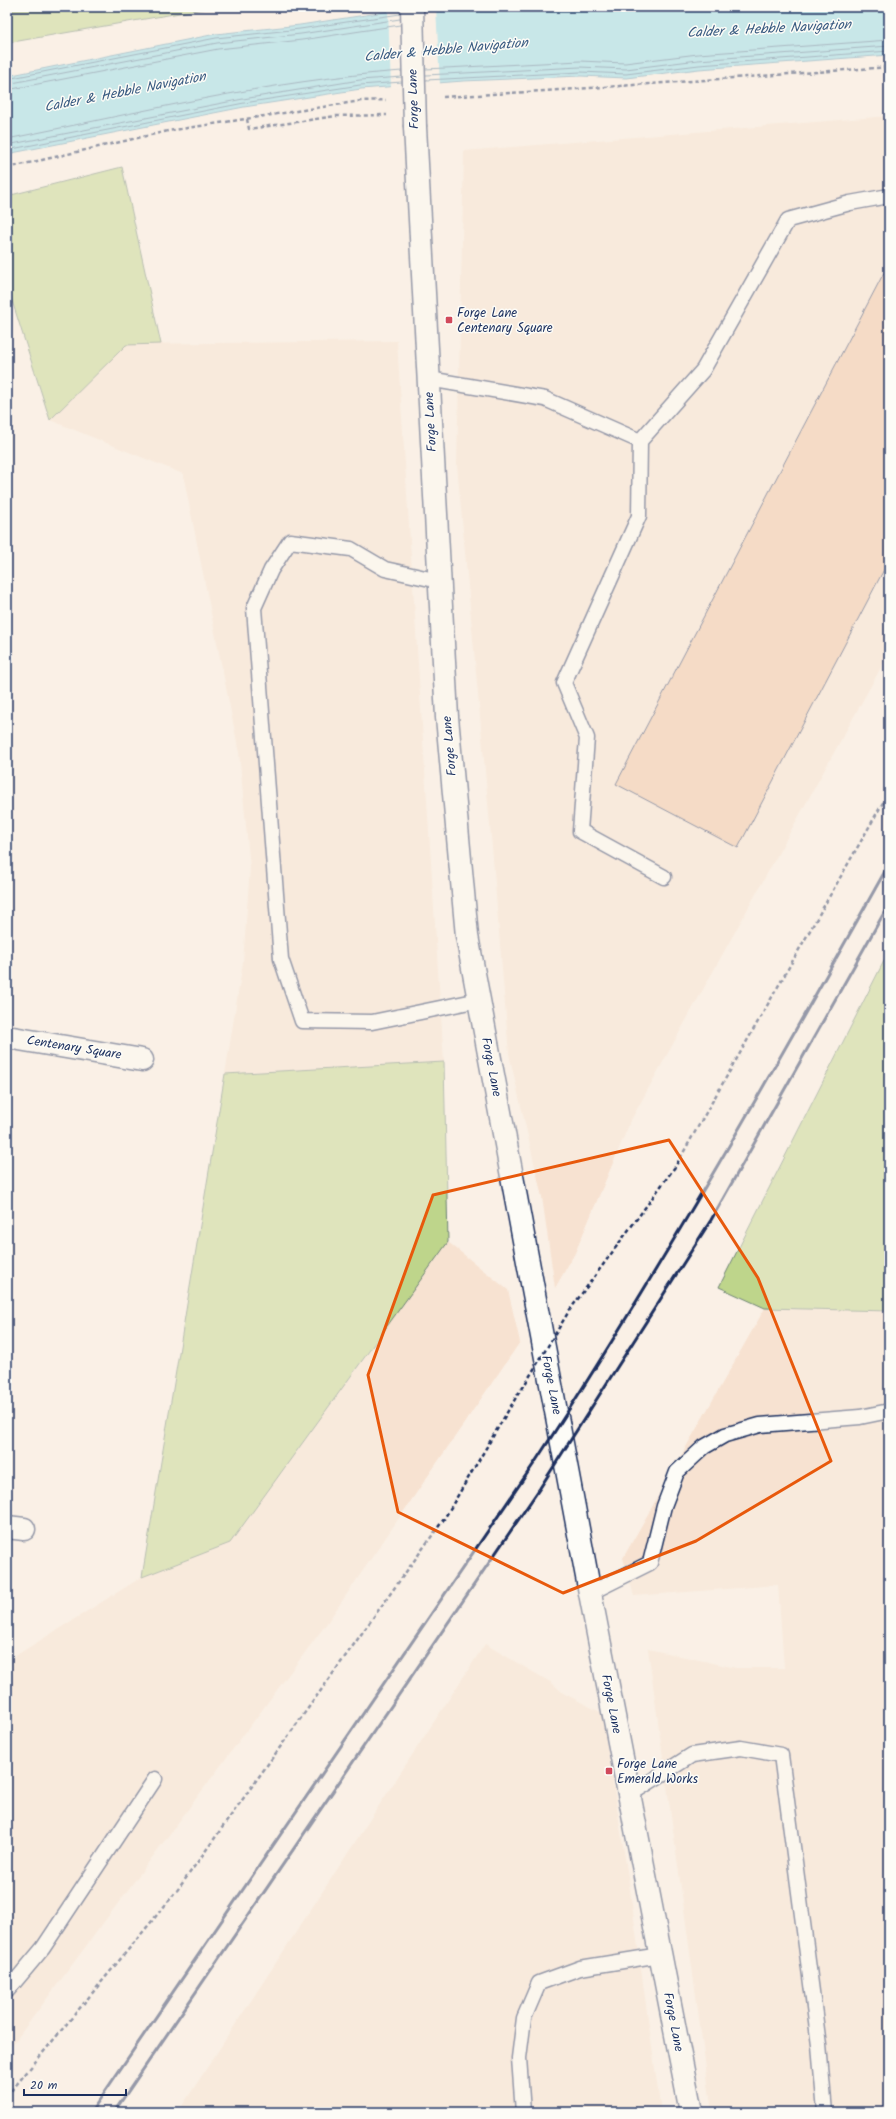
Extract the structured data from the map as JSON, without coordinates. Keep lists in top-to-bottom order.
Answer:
{
  "streets": {
    "street": ["Forge Lane", "Centenary Square"]
  },
  "water": ["Calder & Hebble Navigation"],
  "places": {
    "transit": ["Forge Lane Centenary Square", "Forge Lane Emerald Works"]
  },
  "scale_bar": "20 m"
}
